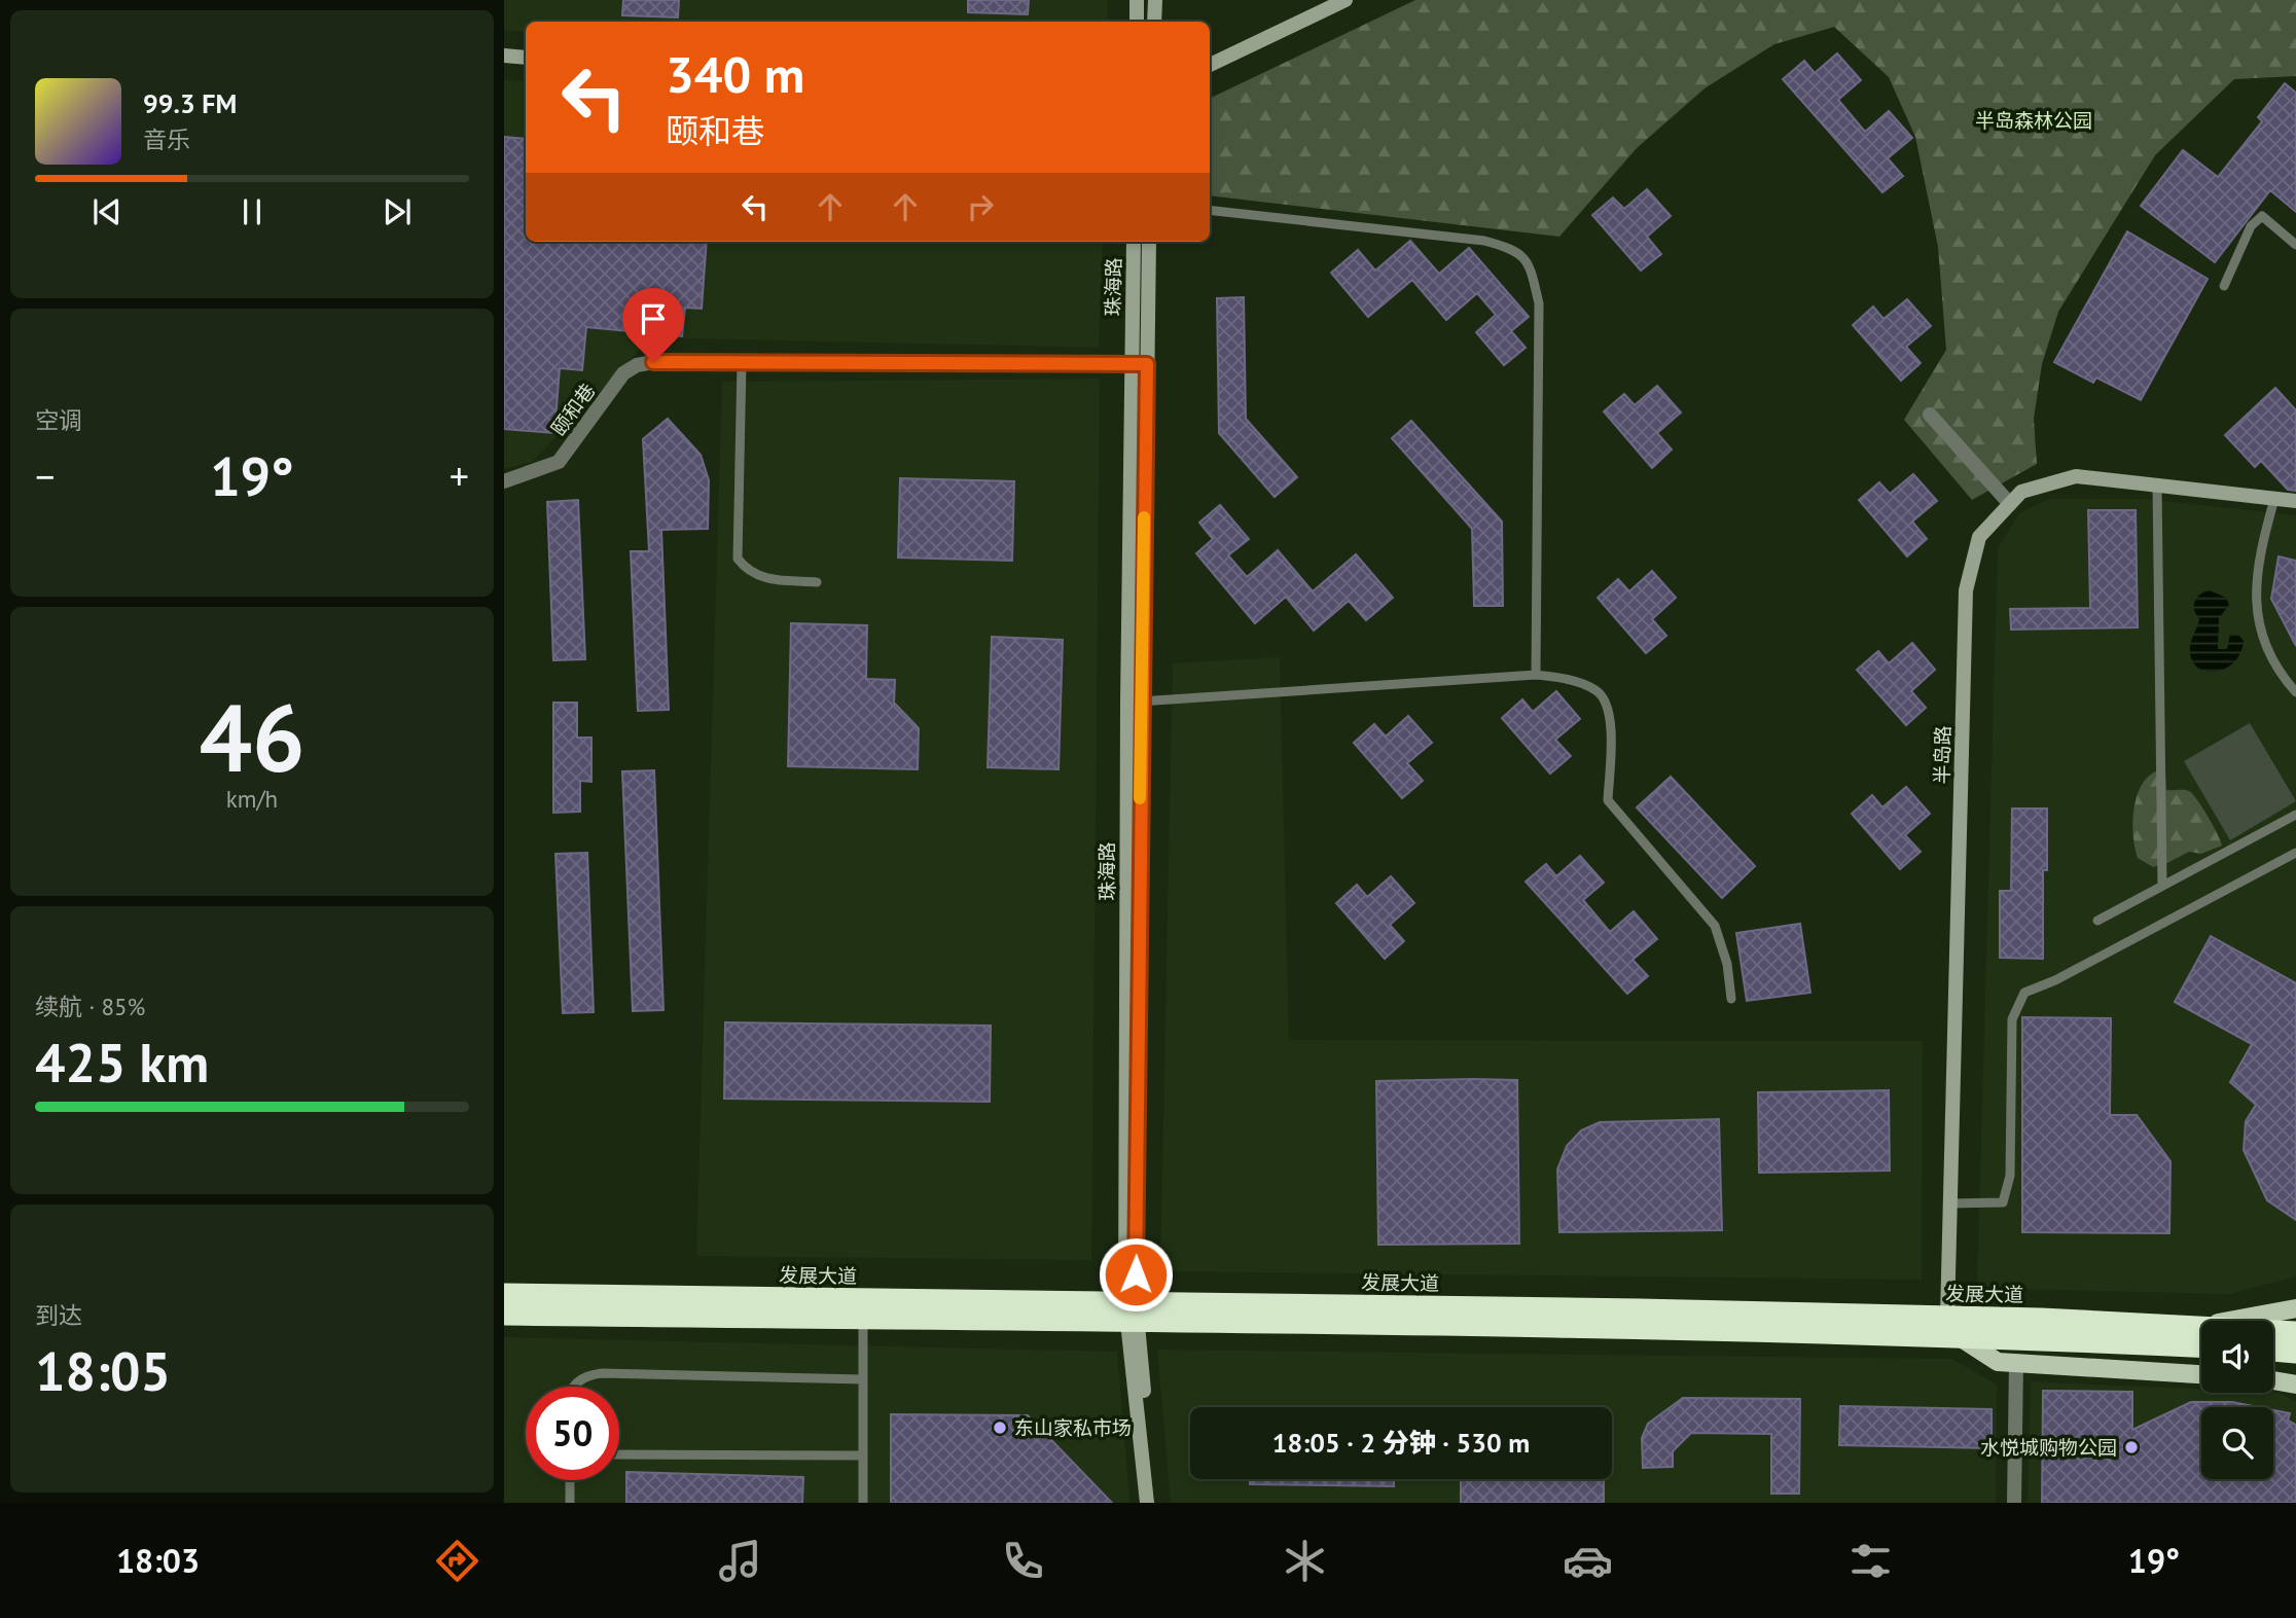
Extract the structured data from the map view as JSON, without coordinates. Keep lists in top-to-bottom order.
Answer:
{
  "streets": {
    "highway": ["发展大道"],
    "main road": ["珠海路", "半岛路"],
    "street": ["颐和巷"]
  },
  "crossings": [
    ["珠海路", "颐和巷"],
    ["珠海路", "发展大道"],
    ["半岛路", "发展大道"]
  ],
  "parks": ["半岛森林公园"],
  "places": ["东山家私市场", "水悦城购物公园"],
  "page": {
    "turn": ["340 m", "颐和巷"],
    "song": ["99.3 FM", "音乐"],
    "tile": [
      "空调",
      ["46", "km/h"],
      ["续航 · 85%", "425 km"],
      ["到达", "18:05"]
    ],
    "heat": ["−", "19°", "+"],
    "limit": "50",
    "trip": "18:05 · 2 分钟 · 530 m",
    "tabs": ["18:03", "19°"]
  }
}
